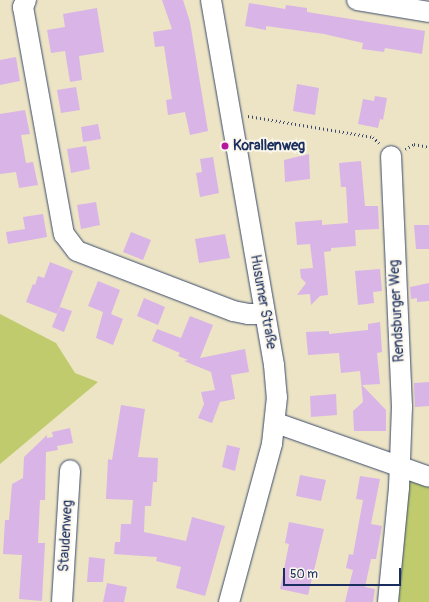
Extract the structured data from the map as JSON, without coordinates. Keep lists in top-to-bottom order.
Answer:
{
  "streets": {
    "street": ["Husumer Straße", "Rendsburger Weg", "Staudenweg"]
  },
  "places": ["Korallenweg"],
  "scale_bar": "50 m"
}
